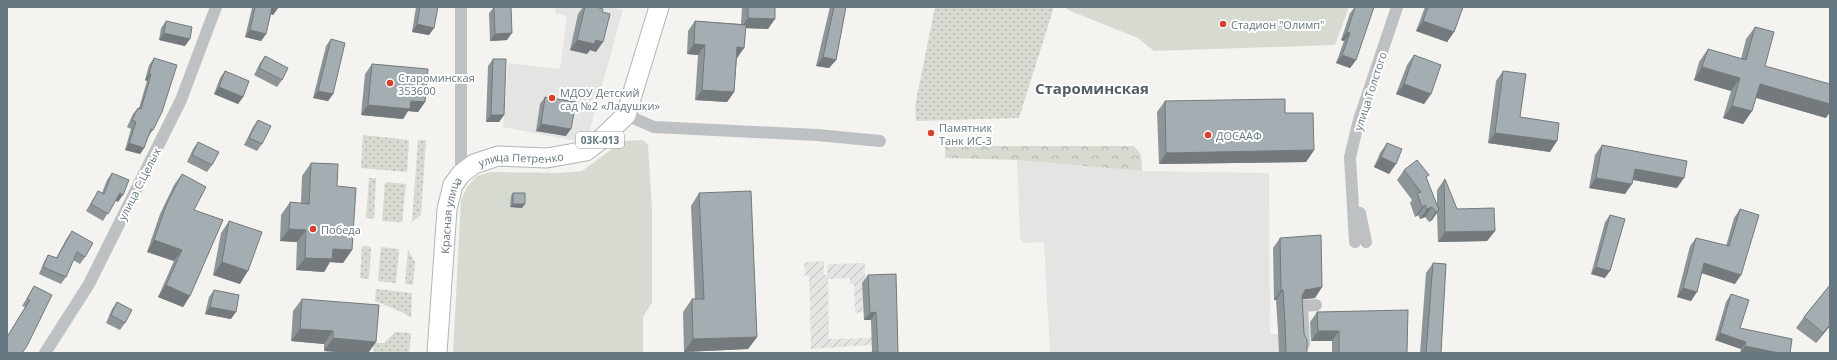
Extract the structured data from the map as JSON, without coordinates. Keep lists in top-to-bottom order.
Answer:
{
  "streets": {
    "main road": ["03К-013", "улица Петренко", "Красная улица"],
    "street": ["улица Толстого", "улица С.Целых"]
  },
  "crossings": [
    ["улица Петренко", "Красная улица"]
  ],
  "districts": ["Староминская"],
  "places": [
    "Стадион \"Олимп\"",
    "Староминская 353600",
    "МДОУ Детский сад №2 «Ладушки»",
    "Памятник Танк ИС-3",
    "ДОСААФ",
    "Победа"
  ]
}
